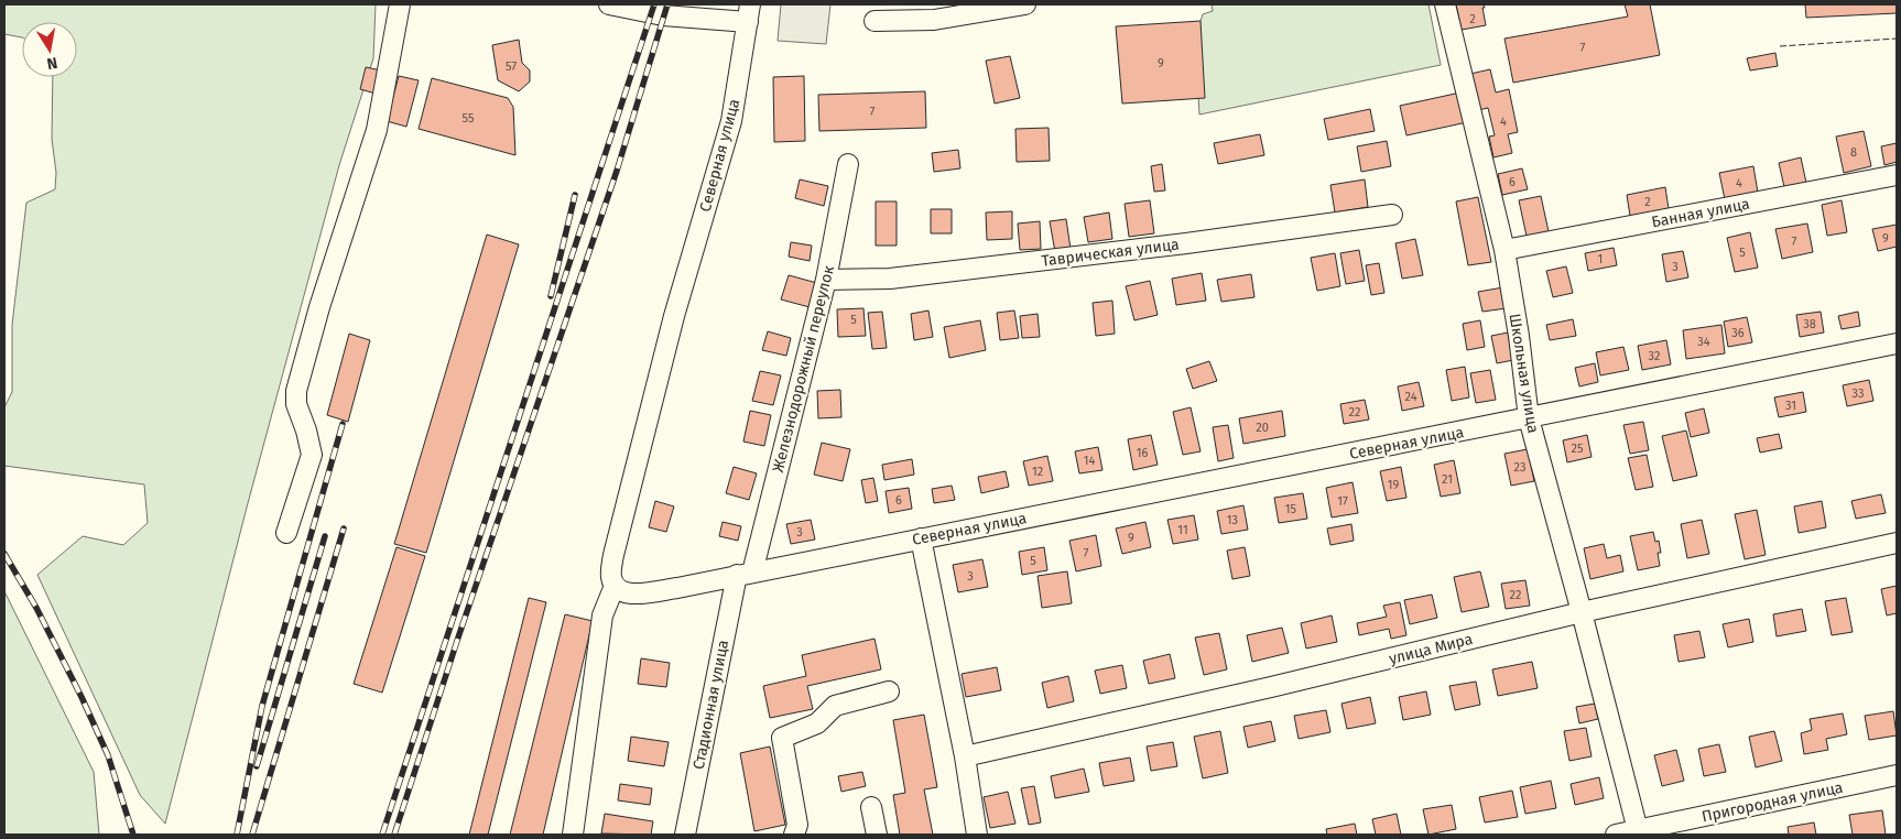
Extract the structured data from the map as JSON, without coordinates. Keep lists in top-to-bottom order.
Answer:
{
  "streets": {
    "street": [
      "Северная улица",
      "Банная улица",
      "Таврическая улица",
      "Железнодорожный переулок",
      "Школьная улица",
      "улица Мира",
      "Стадионная улица",
      "Пригородная улица"
    ]
  },
  "crossings": [
    ["Северная улица", "Железнодорожный переулок"],
    ["Северная улица", "Школьная улица"],
    ["Северная улица", "Стадионная улица"],
    ["Банная улица", "Школьная улица"],
    ["Таврическая улица", "Железнодорожный переулок"],
    ["Железнодорожный переулок", "Стадионная улица"],
    ["Школьная улица", "улица Мира"],
    ["Школьная улица", "Пригородная улица"]
  ],
  "house_numbers": [
    "2",
    "7",
    "9",
    "57",
    "7",
    "55",
    "4",
    "8",
    "6",
    "4",
    "2",
    "9",
    "7",
    "5",
    "1",
    "3",
    "5",
    "38",
    "36",
    "34",
    "32",
    "33",
    "24",
    "31",
    "22",
    "20",
    "25",
    "16",
    "14",
    "23",
    "12",
    "21",
    "19",
    "6",
    "17",
    "15",
    "13",
    "11",
    "3",
    "9",
    "7",
    "5",
    "3",
    "22"
  ],
  "north": "bottom"
}
